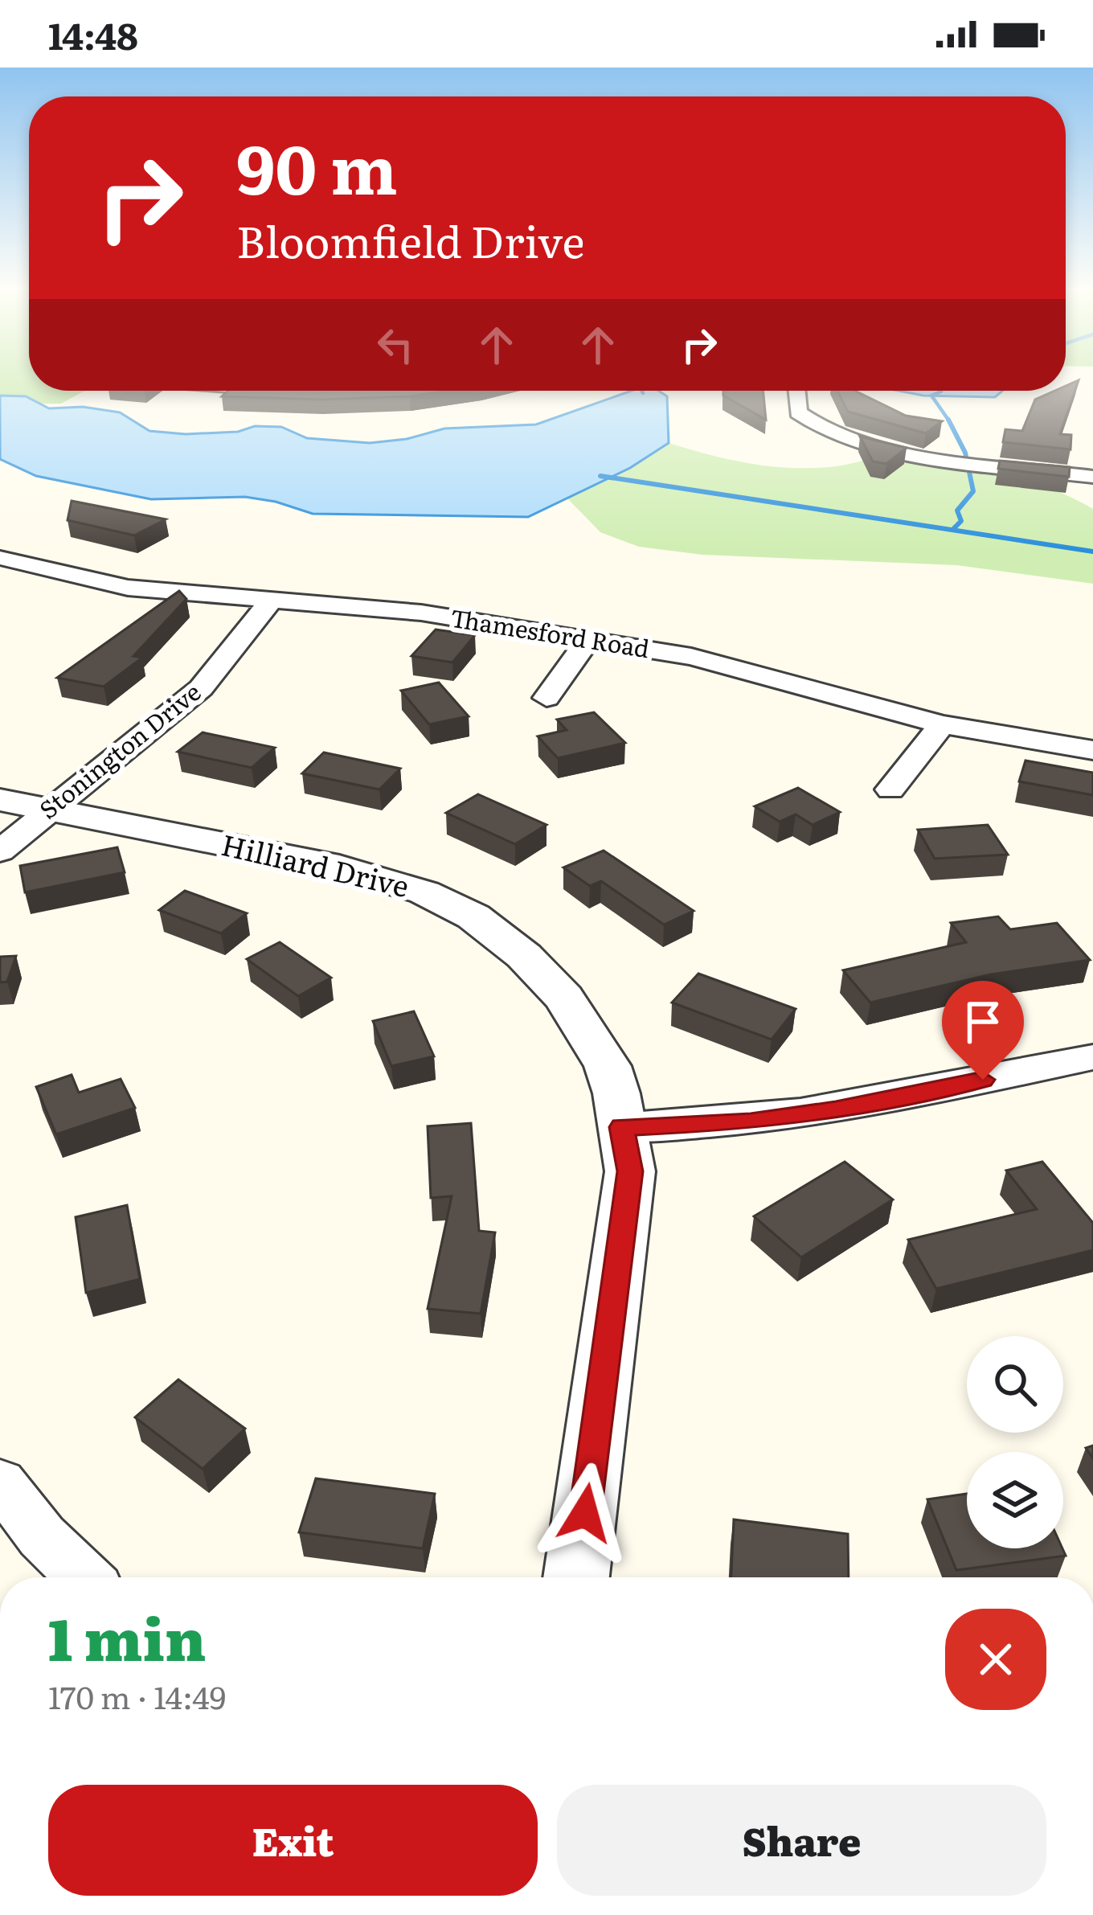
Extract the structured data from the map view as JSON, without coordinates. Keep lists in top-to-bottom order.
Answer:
{
  "streets": {
    "street": ["Thamesford Road", "Stonington Drive", "Hilliard Drive"]
  },
  "crossings": [
    ["Thamesford Road", "Stonington Drive"],
    ["Stonington Drive", "Hilliard Drive"]
  ],
  "page": {
    "status": "14:48",
    "turn": ["90 m", "Bloomfield Drive"],
    "heading": ["1 min", "170 m · 14:49"],
    "buttons": ["Exit", "Share"]
  }
}
